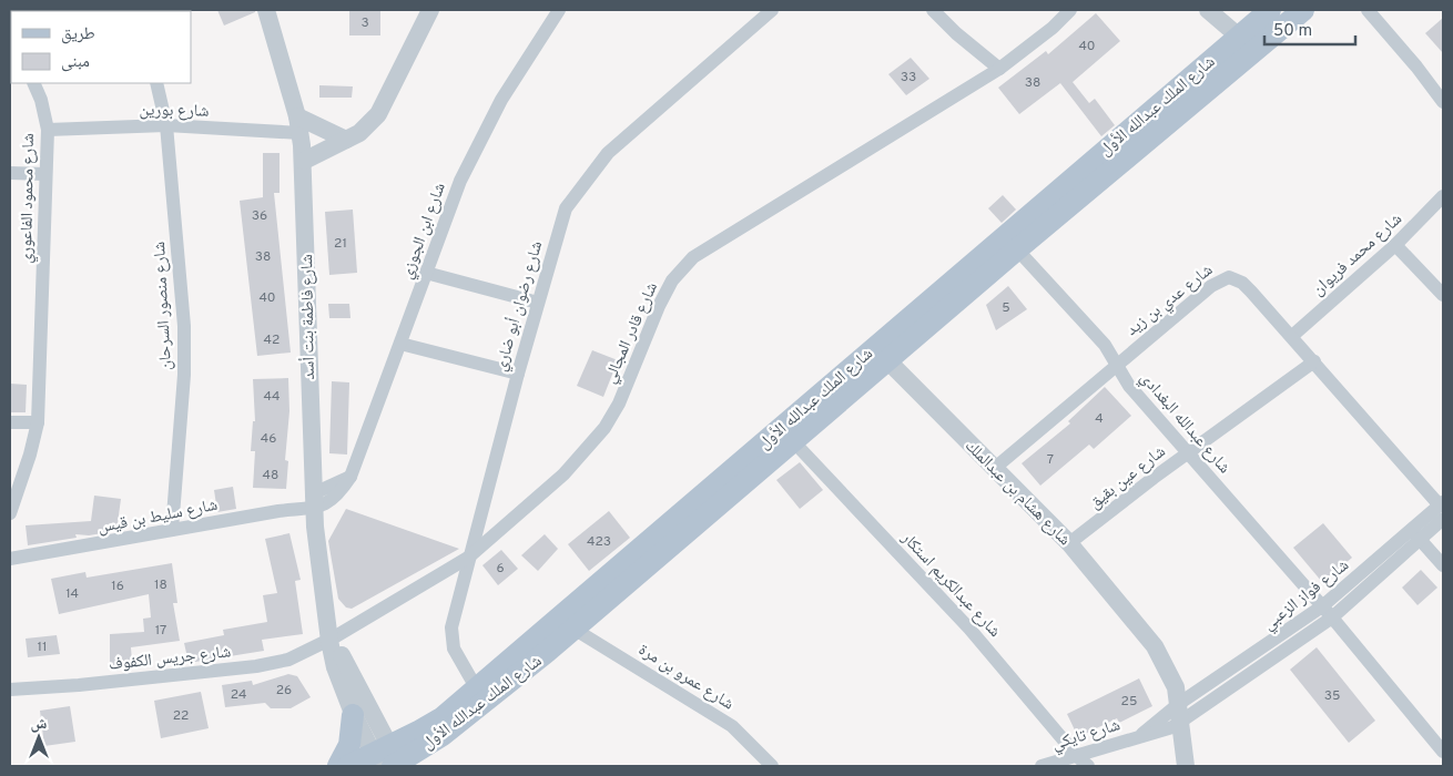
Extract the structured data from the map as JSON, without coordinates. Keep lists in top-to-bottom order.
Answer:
{
  "streets": {
    "main road": ["شارع الملك عبدالله الأول"],
    "street": [
      "شارع بورين",
      "شارع محمود الفاعوري",
      "شارع ابن الجوزي",
      "شارع محمد فريوان",
      "شارع عدي بن زيد",
      "شارع منصور السرحان",
      "شارع رضوان أبو ضاري",
      "شارع فاطمة بنت أسد",
      "شارع قادر المجالي",
      "شارع عبدالله البغدادي",
      "شارع عين بقيق",
      "شارع هشام بن عبدالملك",
      "شارع سليط بن قيس",
      "شارع عبدالكريم استكار",
      "شارع فواز الزعبي",
      "شارع جريس الكفوف",
      "شارع عمرو بن مرة",
      "شارع تايكي"
    ]
  },
  "crossings": [
    ["شارع الملك عبدالله الأول", "شارع رضوان أبو ضاري"],
    ["شارع الملك عبدالله الأول", "شارع فاطمة بنت أسد"],
    ["شارع الملك عبدالله الأول", "شارع عبدالله البغدادي"],
    ["شارع الملك عبدالله الأول", "شارع هشام بن عبدالملك"],
    ["شارع الملك عبدالله الأول", "شارع عبدالكريم استكار"],
    ["شارع الملك عبدالله الأول", "شارع عمرو بن مرة"],
    ["شارع بورين", "شارع محمود الفاعوري"],
    ["شارع بورين", "شارع منصور السرحان"],
    ["شارع بورين", "شارع فاطمة بنت أسد"],
    ["شارع ابن الجوزي", "شارع فاطمة بنت أسد"],
    ["شارع ابن الجوزي", "شارع سليط بن قيس"],
    ["شارع محمد فريوان", "شارع عدي بن زيد"],
    ["شارع عدي بن زيد", "شارع عبدالله البغدادي"],
    ["شارع عدي بن زيد", "شارع عين بقيق"],
    ["شارع عدي بن زيد", "شارع هشام بن عبدالملك"],
    ["شارع عدي بن زيد", "شارع فواز الزعبي"],
    ["شارع منصور السرحان", "شارع سليط بن قيس"],
    ["شارع رضوان أبو ضاري", "شارع قادر المجالي"],
    ["شارع فاطمة بنت أسد", "شارع قادر المجالي"],
    ["شارع فاطمة بنت أسد", "شارع سليط بن قيس"],
    ["شارع فاطمة بنت أسد", "شارع جريس الكفوف"],
    ["شارع قادر المجالي", "شارع جريس الكفوف"],
    ["شارع عبدالله البغدادي", "شارع عين بقيق"],
    ["شارع عبدالله البغدادي", "شارع فواز الزعبي"],
    ["شارع عين بقيق", "شارع هشام بن عبدالملك"],
    ["شارع هشام بن عبدالملك", "شارع فواز الزعبي"],
    ["شارع هشام بن عبدالملك", "شارع تايكي"],
    ["شارع عبدالكريم استكار", "شارع تايكي"],
    ["شارع فواز الزعبي", "شارع تايكي"]
  ],
  "house_numbers": [
    "3",
    "40",
    "33",
    "38",
    "36",
    "21",
    "38",
    "40",
    "5",
    "42",
    "44",
    "4",
    "46",
    "7",
    "48",
    "423",
    "6",
    "18",
    "16",
    "14",
    "17",
    "11",
    "26",
    "24",
    "35",
    "25",
    "22"
  ],
  "legend": ["طريق", "مبنى"],
  "scale_bar": "50 m",
  "north": "top"
}
